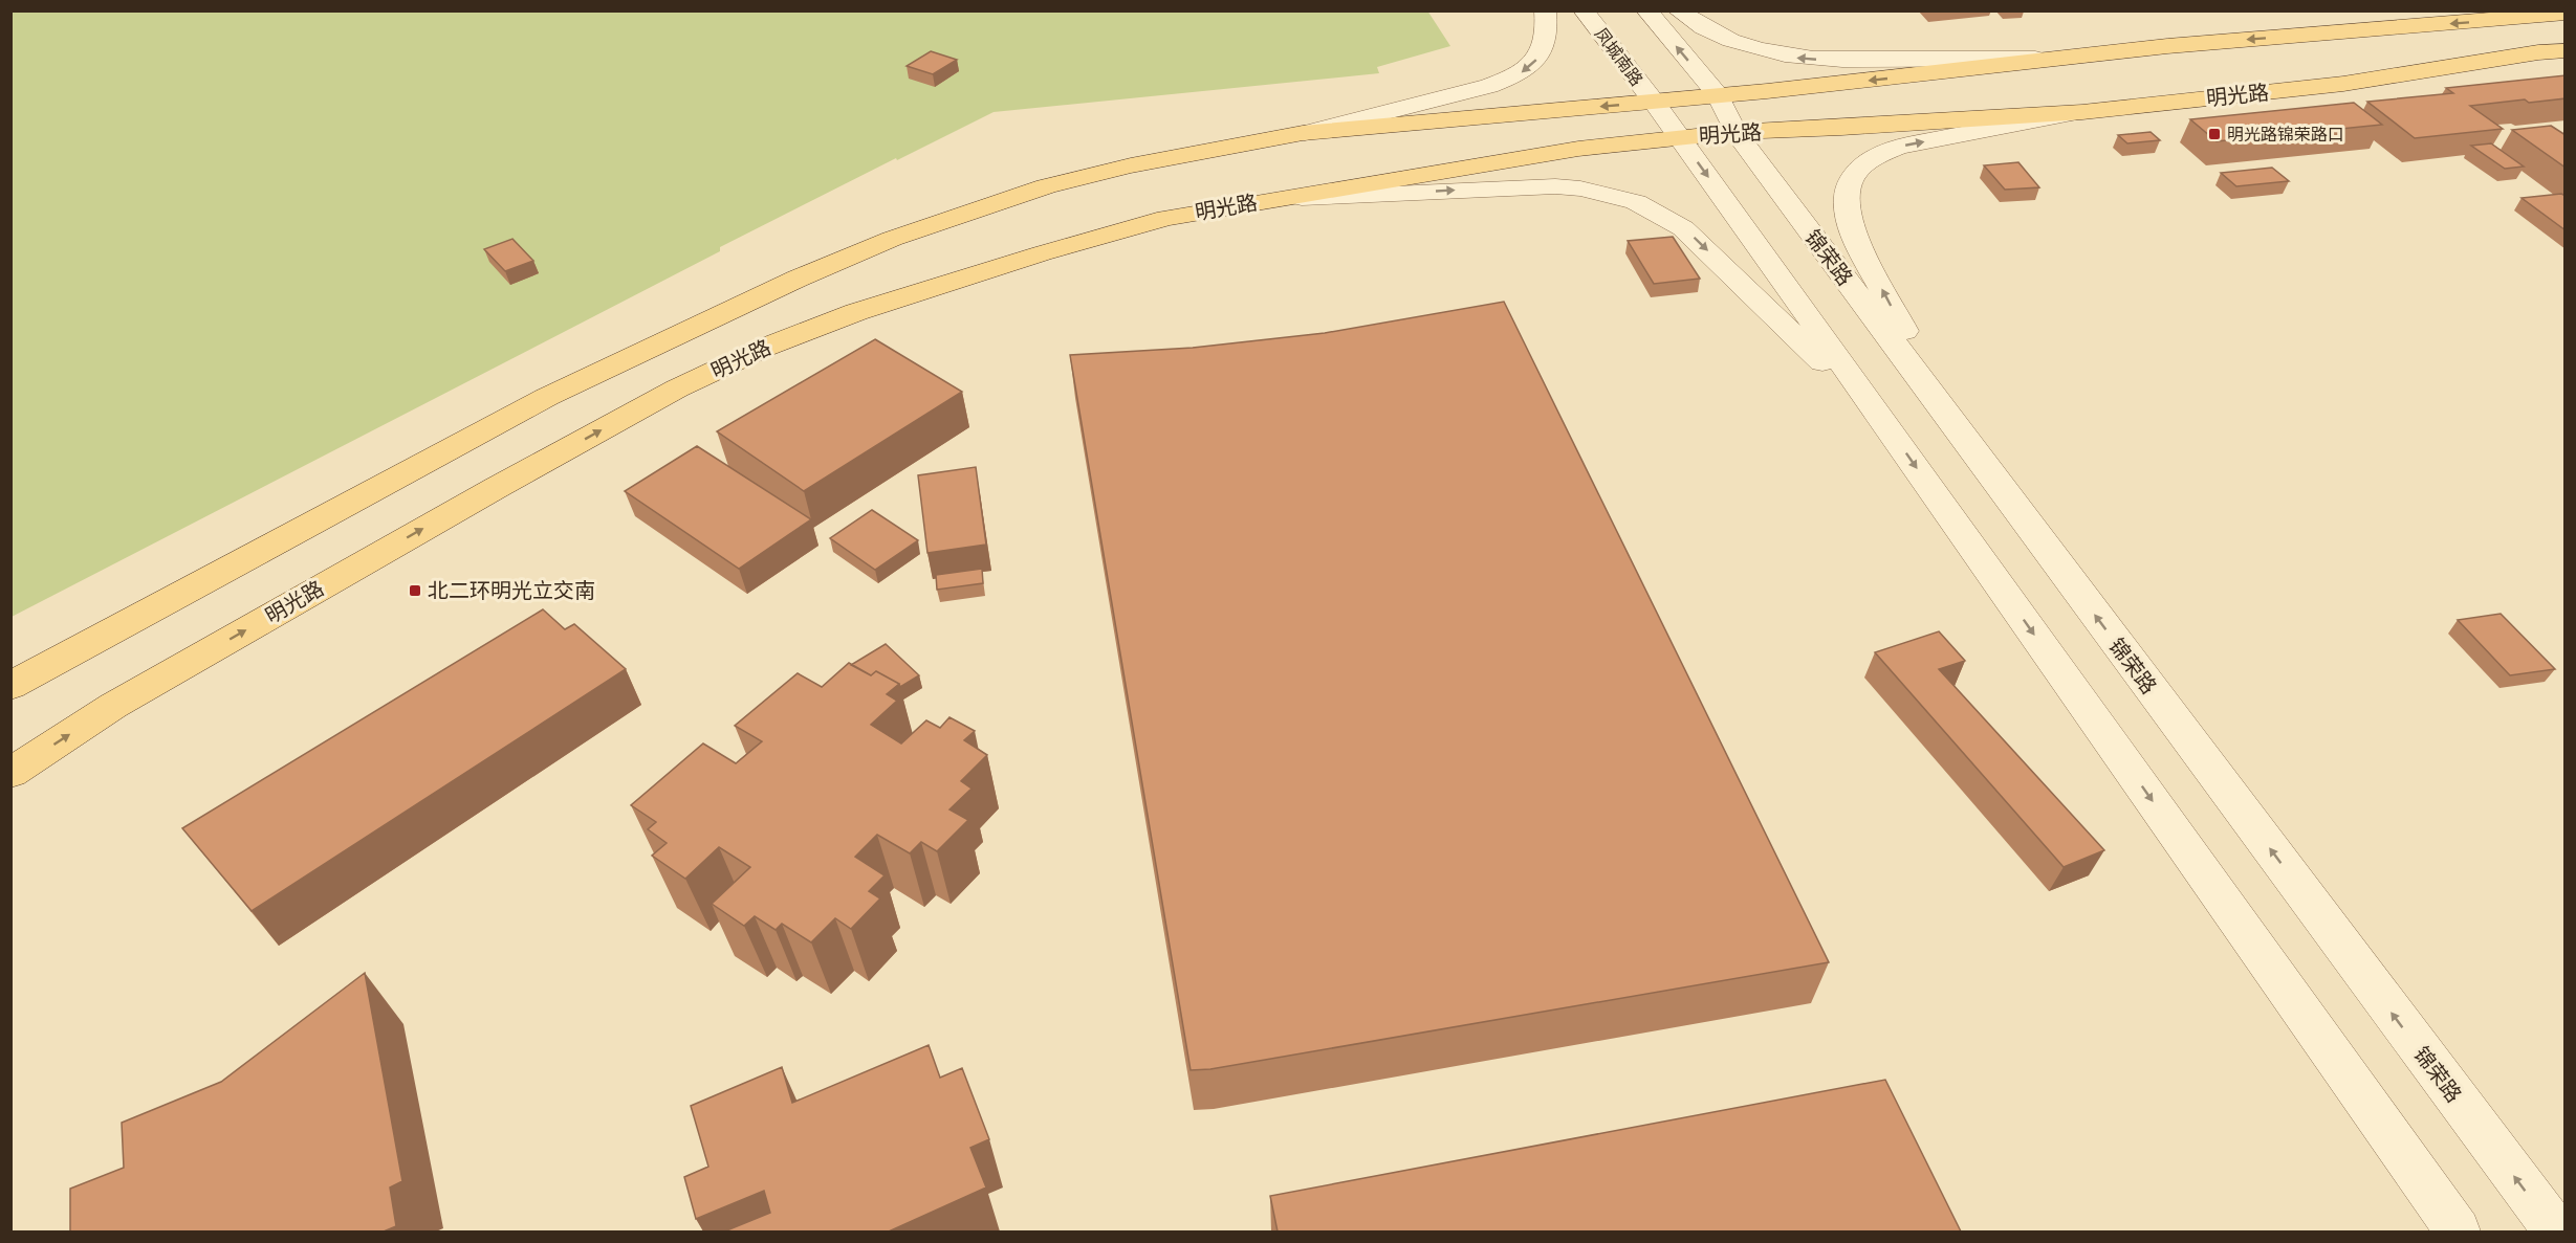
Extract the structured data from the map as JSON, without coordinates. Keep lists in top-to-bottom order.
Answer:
{
  "streets": {
    "main road": ["明光路"],
    "street": ["凤城南路", "锦荣路"]
  },
  "crossings": [
    ["凤城南路", "明光路"],
    ["明光路", "锦荣路"]
  ],
  "places": {
    "transit": ["明光路锦荣路口", "北二环明光立交南"]
  }
}
